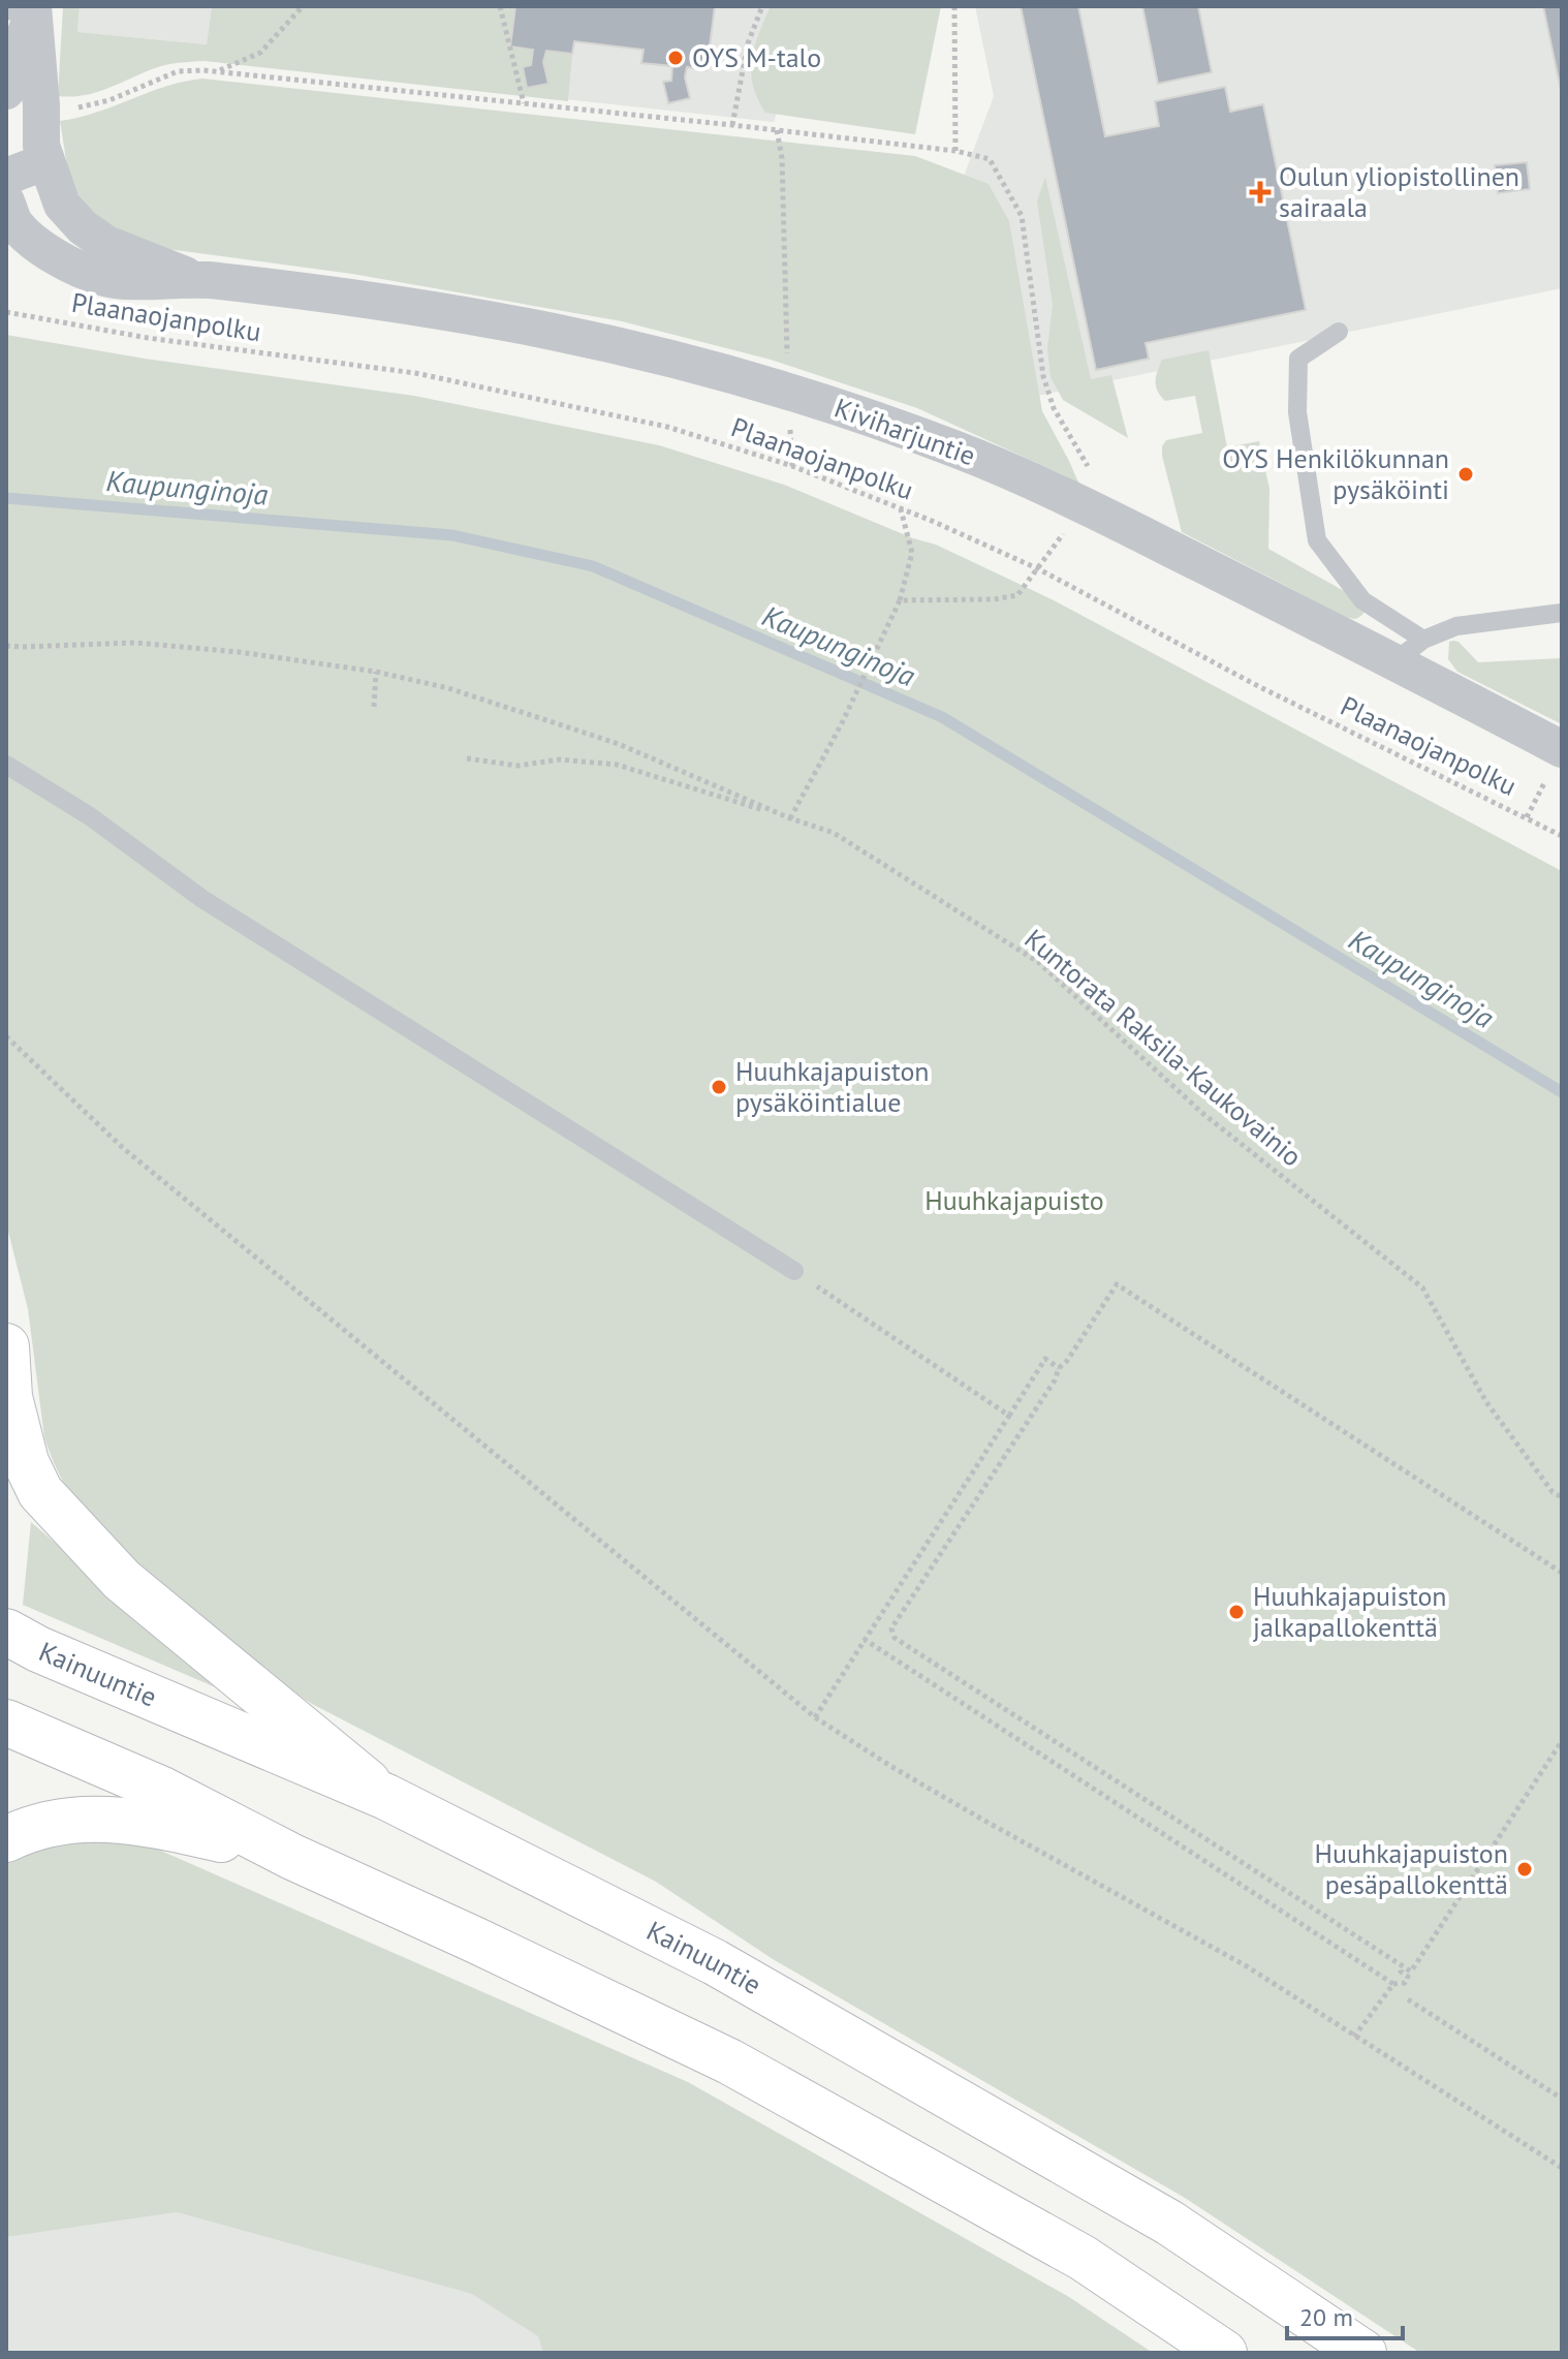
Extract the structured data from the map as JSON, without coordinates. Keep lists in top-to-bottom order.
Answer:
{
  "streets": {
    "main road": ["Kainuuntie"],
    "street": ["Kiviharjuntie"],
    "path": ["Plaanaojanpolku", "Kuntorata Raksila-Kaukovainio"]
  },
  "water": ["Kaupunginoja"],
  "parks": ["Huuhkajapuisto"],
  "places": {
    "other": [
      "OYS M-talo",
      "OYS Henkilökunnan pysäköinti",
      "Huuhkajapuiston pysäköintialue",
      "Huuhkajapuiston jalkapallokenttä",
      "Huuhkajapuiston pesäpallokenttä"
    ],
    "health": ["Oulun yliopistollinen sairaala"]
  },
  "scale_bar": "20 m"
}
